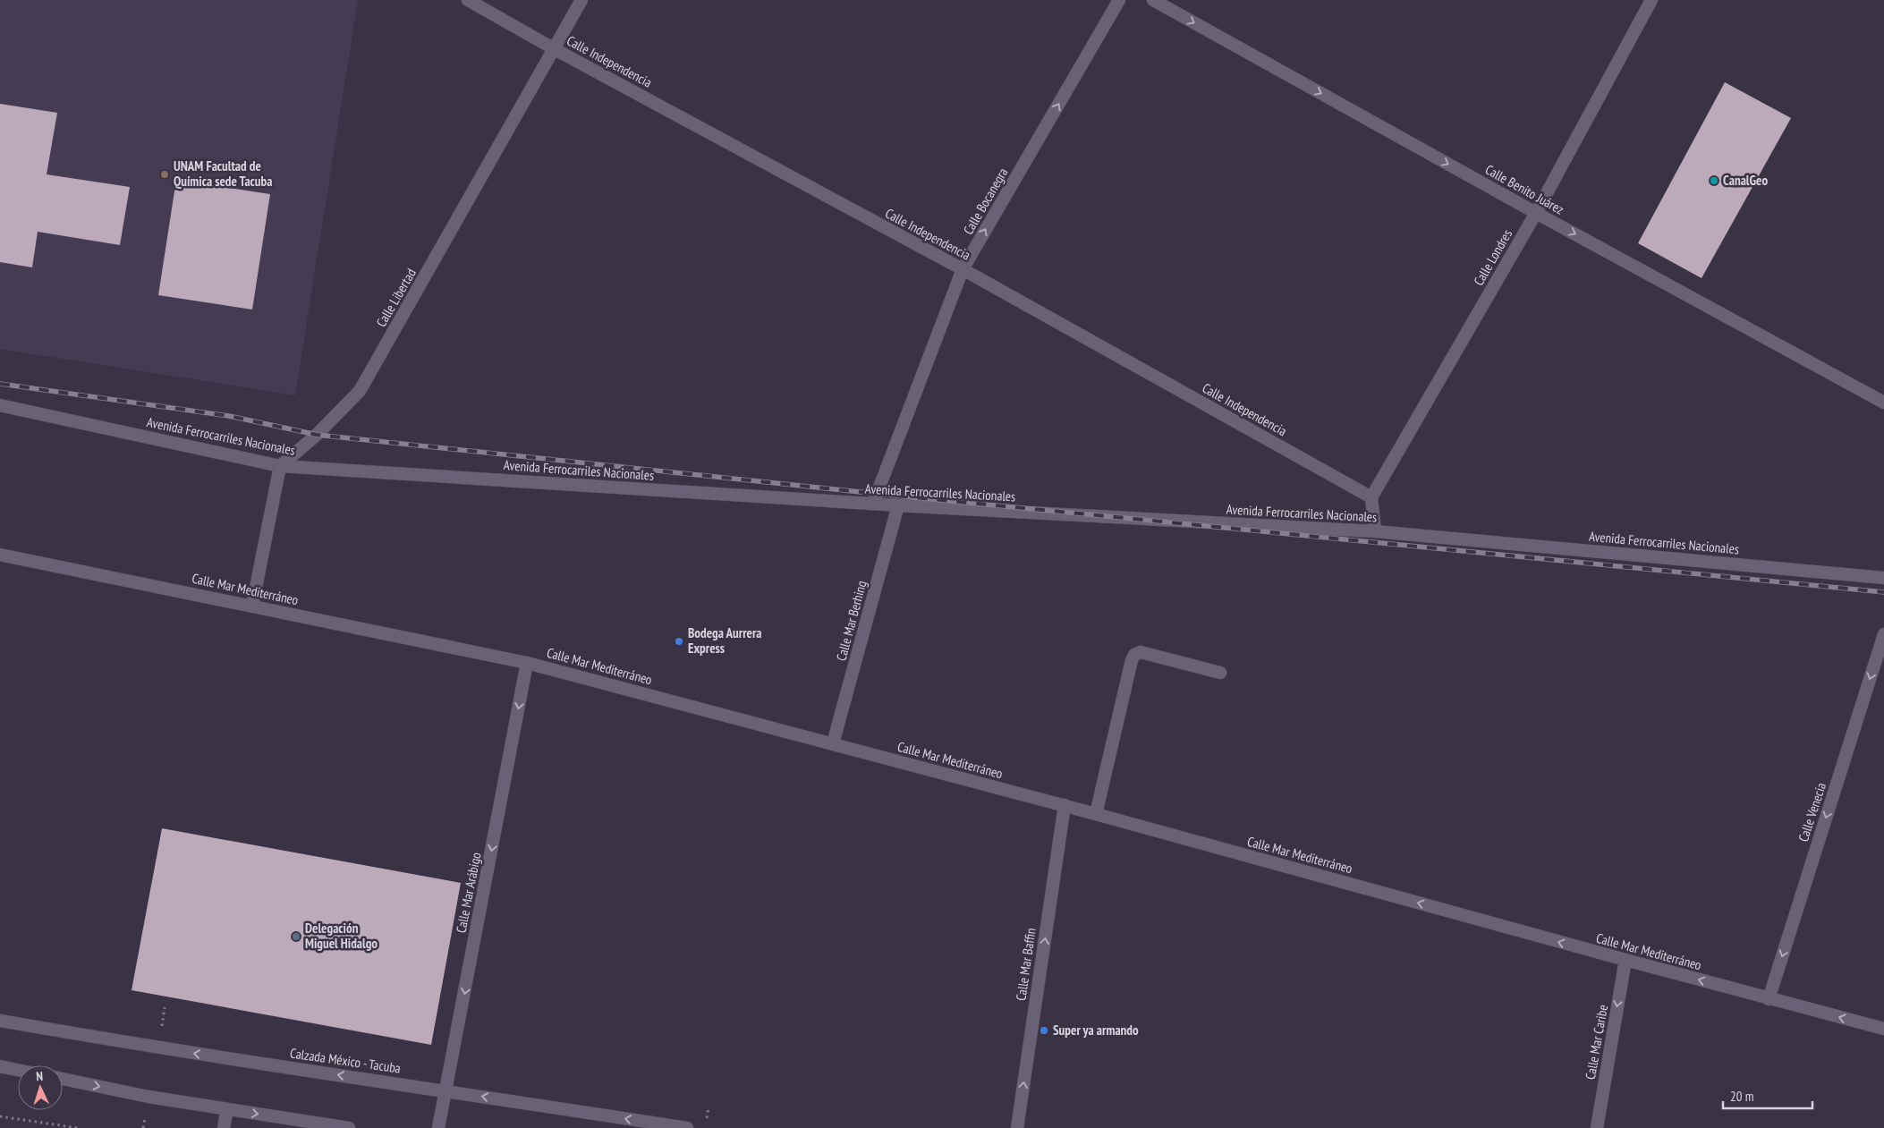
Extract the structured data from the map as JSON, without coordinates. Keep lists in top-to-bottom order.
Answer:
{
  "streets": {
    "street": [
      "Calle Independencia",
      "Calle Benito Juárez",
      "Calle Bocanegra",
      "Calle Londres",
      "Calle Libertad",
      "Avenida Ferrocarriles Nacionales",
      "Calle Mar Mediterráneo",
      "Calle Mar Berhing",
      "Calle Venecia",
      "Calle Mar Arábigo",
      "Calle Mar Baffin",
      "Calle Mar Caribe",
      "Calzada México - Tacuba"
    ]
  },
  "crossings": [
    ["Calle Independencia", "Calle Bocanegra"],
    ["Calle Independencia", "Calle Londres"],
    ["Calle Independencia", "Calle Libertad"],
    ["Calle Benito Juárez", "Calle Londres"],
    ["Calle Bocanegra", "Avenida Ferrocarriles Nacionales"],
    ["Calle Libertad", "Avenida Ferrocarriles Nacionales"],
    ["Avenida Ferrocarriles Nacionales", "Calle Mar Berhing"],
    ["Calle Mar Mediterráneo", "Calle Mar Berhing"],
    ["Calle Mar Mediterráneo", "Calle Venecia"],
    ["Calle Mar Mediterráneo", "Calle Mar Arábigo"],
    ["Calle Mar Mediterráneo", "Calle Mar Baffin"],
    ["Calle Mar Mediterráneo", "Calle Mar Caribe"],
    ["Calle Mar Arábigo", "Calzada México - Tacuba"]
  ],
  "one_way": [
    "Calle Benito Juárez",
    "Calle Bocanegra",
    "Calle Mar Mediterráneo",
    "Calle Venecia",
    "Calle Mar Arábigo",
    "Calle Mar Baffin",
    "Calle Mar Caribe"
  ],
  "places": [
    "UNAM Facultad de Química sede Tacuba",
    "CanalGeo",
    "Bodega Aurrera Express",
    "Delegación Miguel Hidalgo",
    "Super ya armando"
  ],
  "scale_bar": "20 m",
  "north": "top"
}
